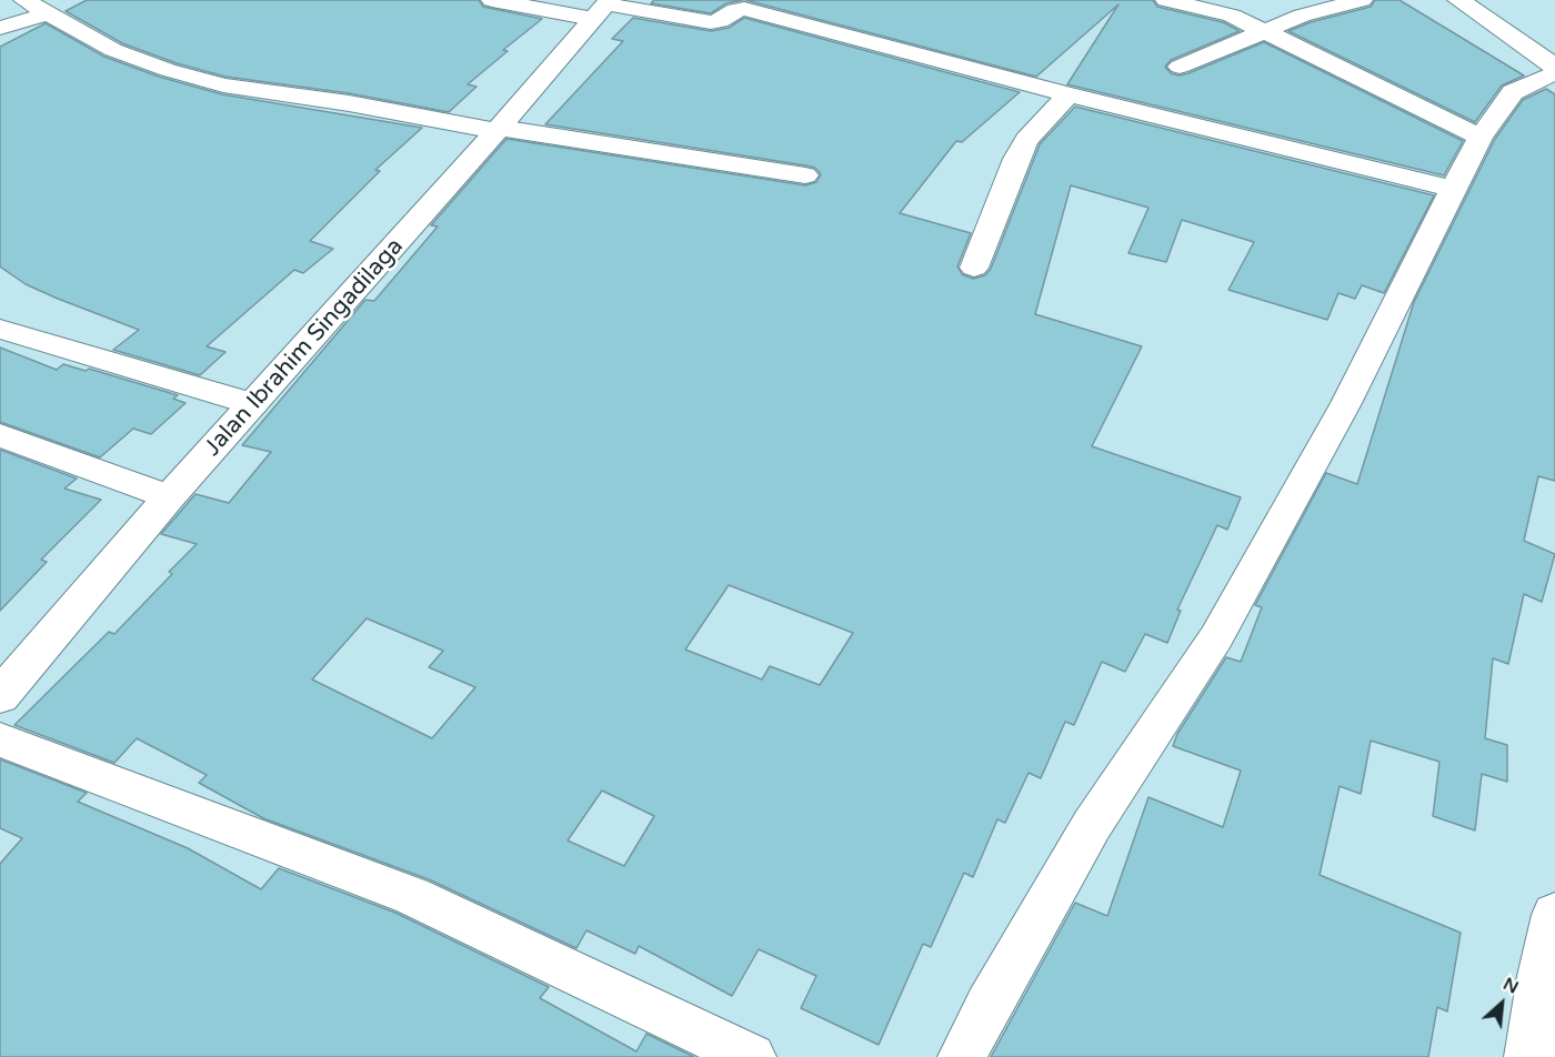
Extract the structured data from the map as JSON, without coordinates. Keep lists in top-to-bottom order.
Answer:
{
  "streets": {
    "main road": ["Jalan Ibrahim Singadilaga"]
  },
  "north": "top right"
}
